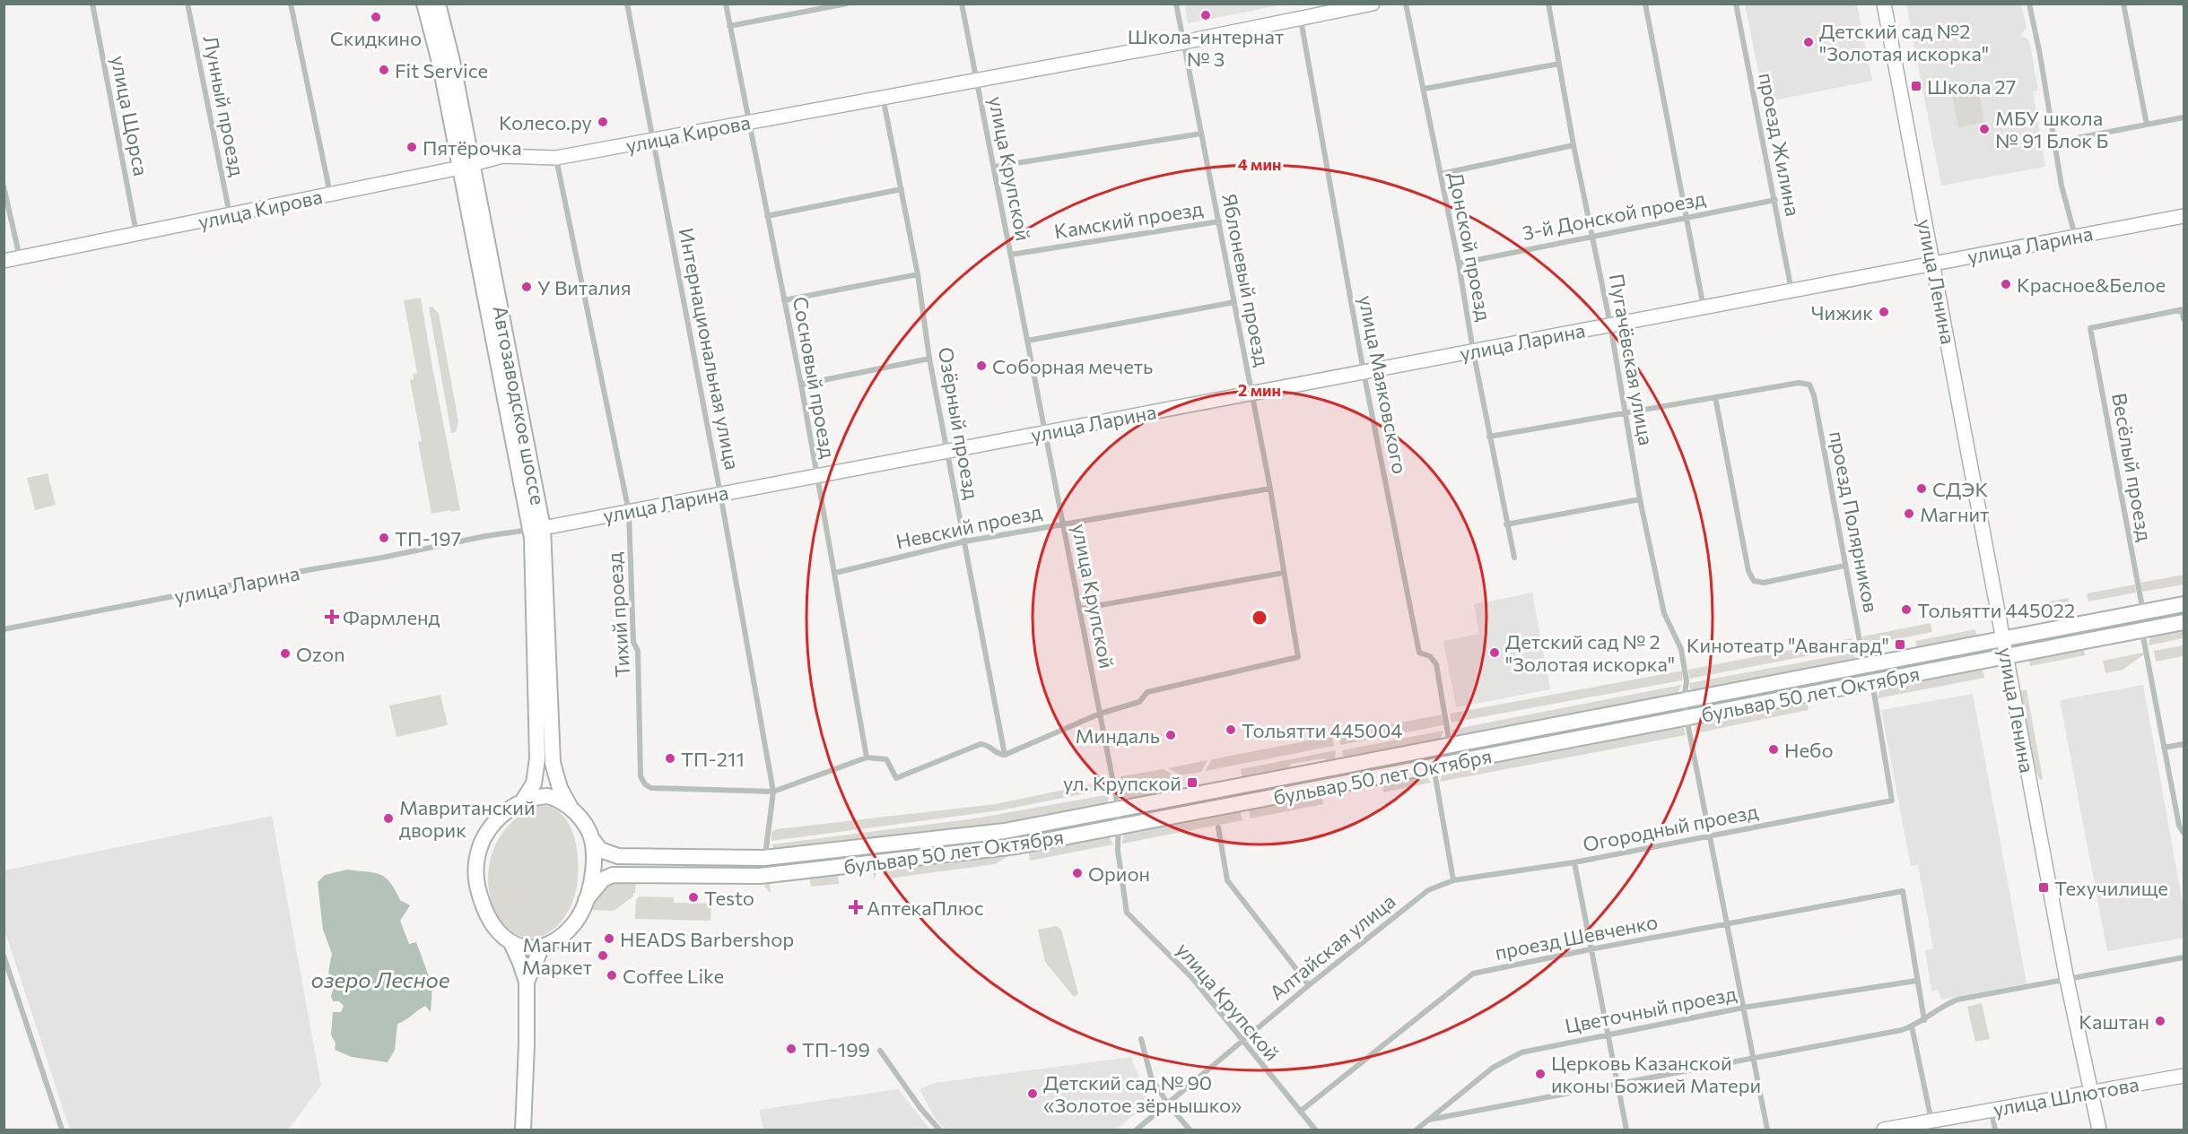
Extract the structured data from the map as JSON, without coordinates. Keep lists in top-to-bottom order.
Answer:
{
  "streets": {
    "main road": ["Автозаводское шоссе", "бульвар 50 лет Октября"],
    "street": [
      "Лунный проезд",
      "улица Щорса",
      "улица Кирова",
      "проезд Жилина",
      "улица Крупской",
      "3-й Донской проезд",
      "Камский проезд",
      "улица Ларина",
      "Донской проезд",
      "Яблоневый проезд",
      "улица Ленина",
      "Интернациональная улица",
      "Пугачёвская улица",
      "Сосновый проезд",
      "улица Маяковского",
      "Озёрный проезд",
      "Весёлый проезд",
      "проезд Полярников",
      "Невский проезд",
      "Тихий проезд",
      "Огородный проезд",
      "проезд Шевченко",
      "Алтайская улица",
      "Цветочный проезд",
      "улица Шлютова"
    ]
  },
  "crossings": [
    ["Лунный проезд", "улица Кирова"],
    ["улица Щорса", "улица Кирова"],
    ["улица Кирова", "улица Крупской"],
    ["улица Кирова", "Яблоневый проезд"],
    ["улица Кирова", "Интернациональная улица"],
    ["улица Кирова", "Сосновый проезд"],
    ["улица Кирова", "улица Маяковского"],
    ["улица Кирова", "Автозаводское шоссе"],
    ["улица Кирова", "Озёрный проезд"],
    ["улица Кирова", "Тихий проезд"],
    ["проезд Жилина", "3-й Донской проезд"],
    ["проезд Жилина", "улица Ларина"],
    ["улица Крупской", "Камский проезд"],
    ["улица Крупской", "улица Ларина"],
    ["улица Крупской", "Яблоневый проезд"],
    ["улица Крупской", "Невский проезд"],
    ["улица Крупской", "бульвар 50 лет Октября"],
    ["улица Крупской", "проезд Шевченко"],
    ["улица Крупской", "Алтайская улица"],
    ["3-й Донской проезд", "Донской проезд"],
    ["3-й Донской проезд", "Пугачёвская улица"],
    ["Камский проезд", "Яблоневый проезд"],
    ["улица Ларина", "Донской проезд"],
    ["улица Ларина", "Яблоневый проезд"],
    ["улица Ларина", "улица Ленина"],
    ["улица Ларина", "Интернациональная улица"],
    ["улица Ларина", "Пугачёвская улица"],
    ["улица Ларина", "Сосновый проезд"],
    ["улица Ларина", "улица Маяковского"],
    ["улица Ларина", "Автозаводское шоссе"],
    ["улица Ларина", "Озёрный проезд"],
    ["улица Ларина", "Тихий проезд"],
    ["Яблоневый проезд", "Невский проезд"],
    ["улица Ленина", "бульвар 50 лет Октября"],
    ["улица Ленина", "улица Шлютова"],
    ["Интернациональная улица", "Тихий проезд"],
    ["Интернациональная улица", "бульвар 50 лет Октября"],
    ["Пугачёвская улица", "бульвар 50 лет Октября"],
    ["Сосновый проезд", "Невский проезд"],
    ["улица Маяковского", "бульвар 50 лет Октября"],
    ["Автозаводское шоссе", "бульвар 50 лет Октября"],
    ["Озёрный проезд", "Невский проезд"],
    ["Весёлый проезд", "бульвар 50 лет Октября"],
    ["проезд Полярников", "бульвар 50 лет Октября"],
    ["бульвар 50 лет Октября", "Огородный проезд"],
    ["Огородный проезд", "Алтайская улица"],
    ["проезд Шевченко", "Цветочный проезд"]
  ],
  "water": ["озеро Лесное"],
  "places": {
    "other": [
      "Школа-интернат № 3",
      "Скидкино",
      "Детский сад №2 \"Золотая искорка\"",
      "Fit Service",
      "Колесо.ру",
      "МБУ школа № 91 Блок Б",
      "Пятёрочка",
      "Красное&Белое",
      "У Виталия",
      "Чижик",
      "Cоборная мечеть",
      "СДЭК",
      "Магнит",
      "ТП-197",
      "Тольятти 445022",
      "Детский сад № 2 \"Золотая искорка\"",
      "Ozon",
      "Тольятти 445004",
      "Миндаль",
      "Небо",
      "ТП-211",
      "Мавританский дворик",
      "Орион",
      "Testo",
      "HEADS Barbershop",
      "Магнит Маркет",
      "Coffee Like",
      "Каштан",
      "ТП-199",
      "Церковь Казанской иконы Божией Матери",
      "Детский сад № 90 «Золотое зёрнышко»"
    ],
    "transit": [
      "Школа 27",
      "Кинотеатр \"Авангард\"",
      "ул. Крупской",
      "Техучилище"
    ],
    "health": ["Фармленд", "АптекаПлюс"]
  },
  "rings": ["4 мин", "2 мин"]
}
